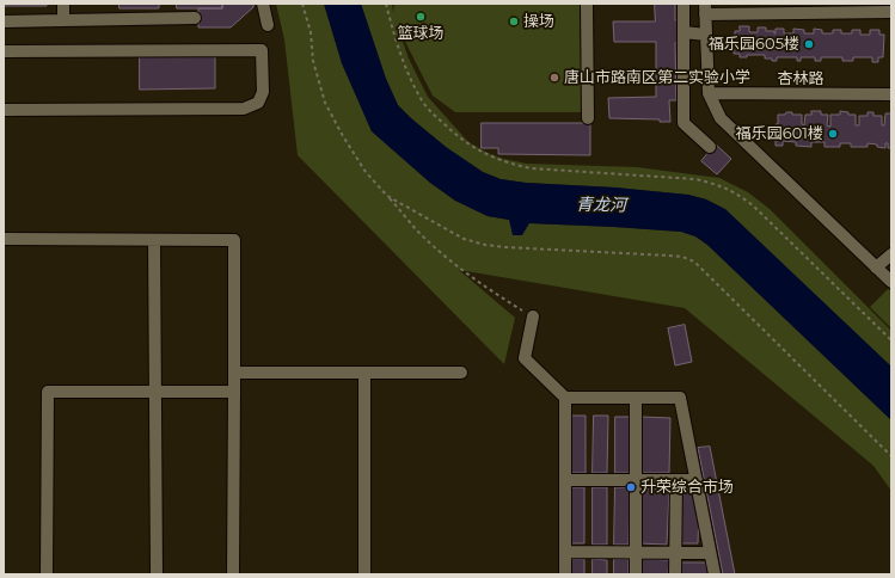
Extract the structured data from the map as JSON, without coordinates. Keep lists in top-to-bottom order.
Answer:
{
  "streets": {
    "street": ["杏林路"]
  },
  "water": ["青龙河"],
  "places": [
    "篮球场",
    "操场",
    "福乐园605楼",
    "唐山市路南区第二实验小学",
    "福乐园601楼",
    "升荣综合市场"
  ]
}
